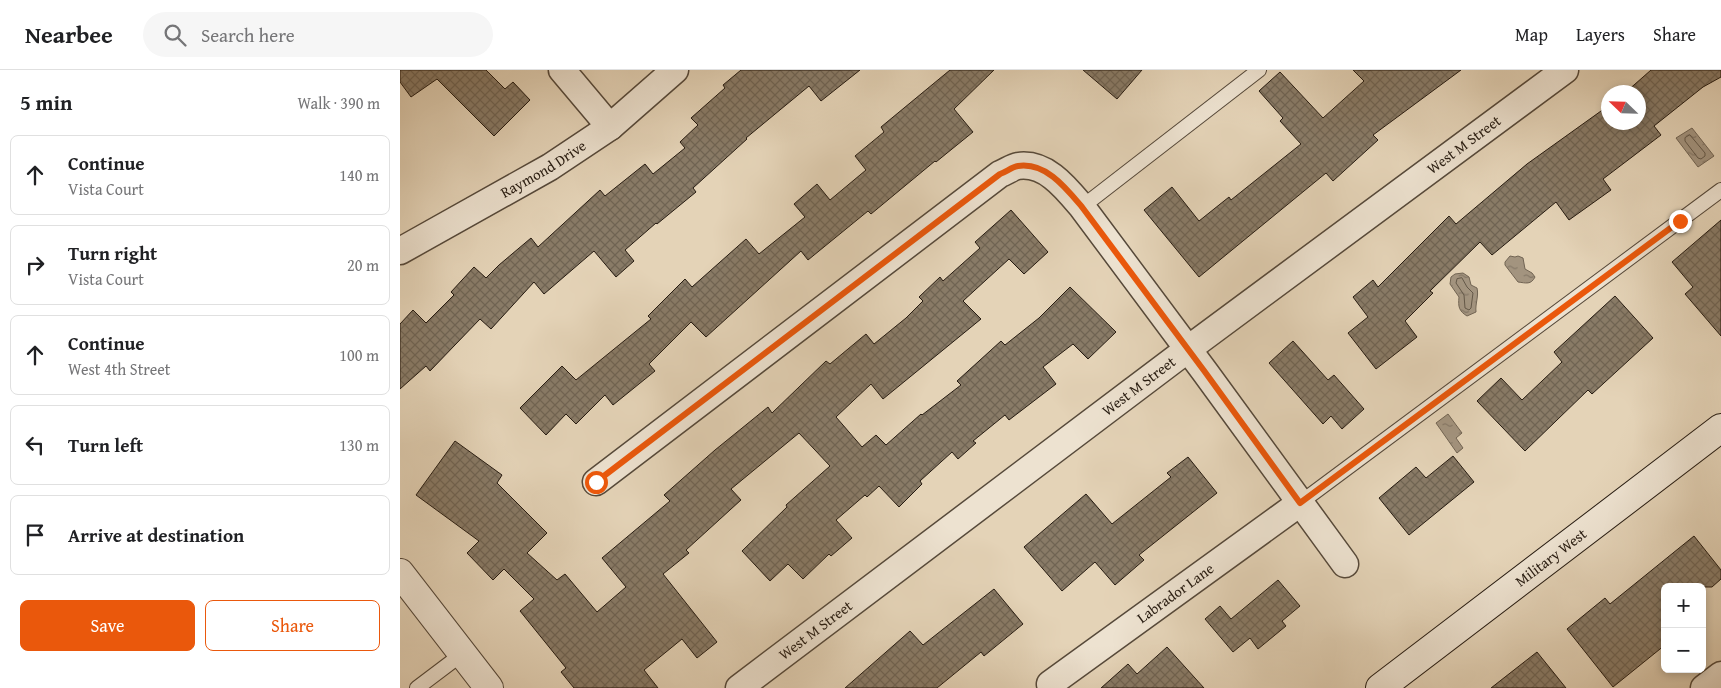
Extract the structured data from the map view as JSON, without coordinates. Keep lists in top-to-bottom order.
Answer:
{
  "streets": {
    "main road": ["Military West"],
    "street": ["West M Street", "Raymond Drive", "Labrador Lane"]
  },
  "north": "top left",
  "page": {
    "header": "Nearbee",
    "search": "Search here",
    "nav": ["Map", "Layers", "Share"],
    "heading": ["5 min", "Walk · 390 m"],
    "list": [
      ["Continue", "Vista Court", "140 m"],
      ["Turn right", "Vista Court", "20 m"],
      ["Continue", "West 4th Street", "100 m"],
      ["Turn left", "130 m"],
      "Arrive at destination"
    ],
    "map_buttons": ["+", "−"],
    "buttons": ["Save", "Share"]
  }
}
